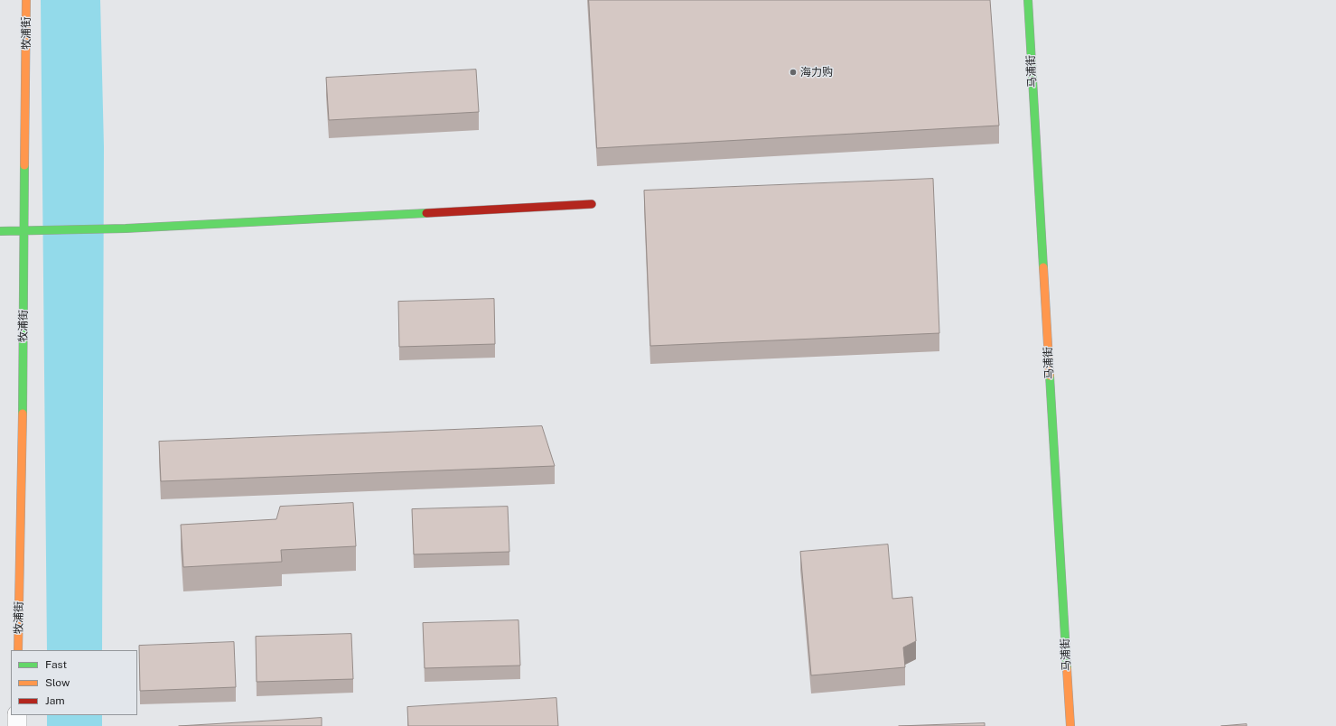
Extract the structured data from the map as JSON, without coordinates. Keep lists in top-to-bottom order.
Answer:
{
  "streets": {
    "street": ["牧浦街", "马浦街"]
  },
  "places": ["海力购"],
  "legend": ["Fast", "Slow", "Jam"]
}
